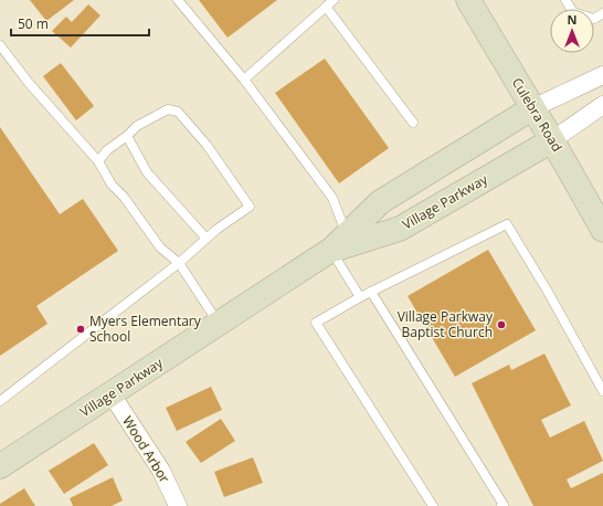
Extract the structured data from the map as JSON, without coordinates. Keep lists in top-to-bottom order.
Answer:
{
  "streets": {
    "street": ["Culebra Road", "Village Parkway", "Wood Arbor"]
  },
  "crossings": [
    ["Culebra Road", "Village Parkway"],
    ["Village Parkway", "Wood Arbor"]
  ],
  "places": ["Village Parkway Baptist Church", "Myers Elementary School"],
  "scale_bar": "50 m",
  "north": "top"
}
